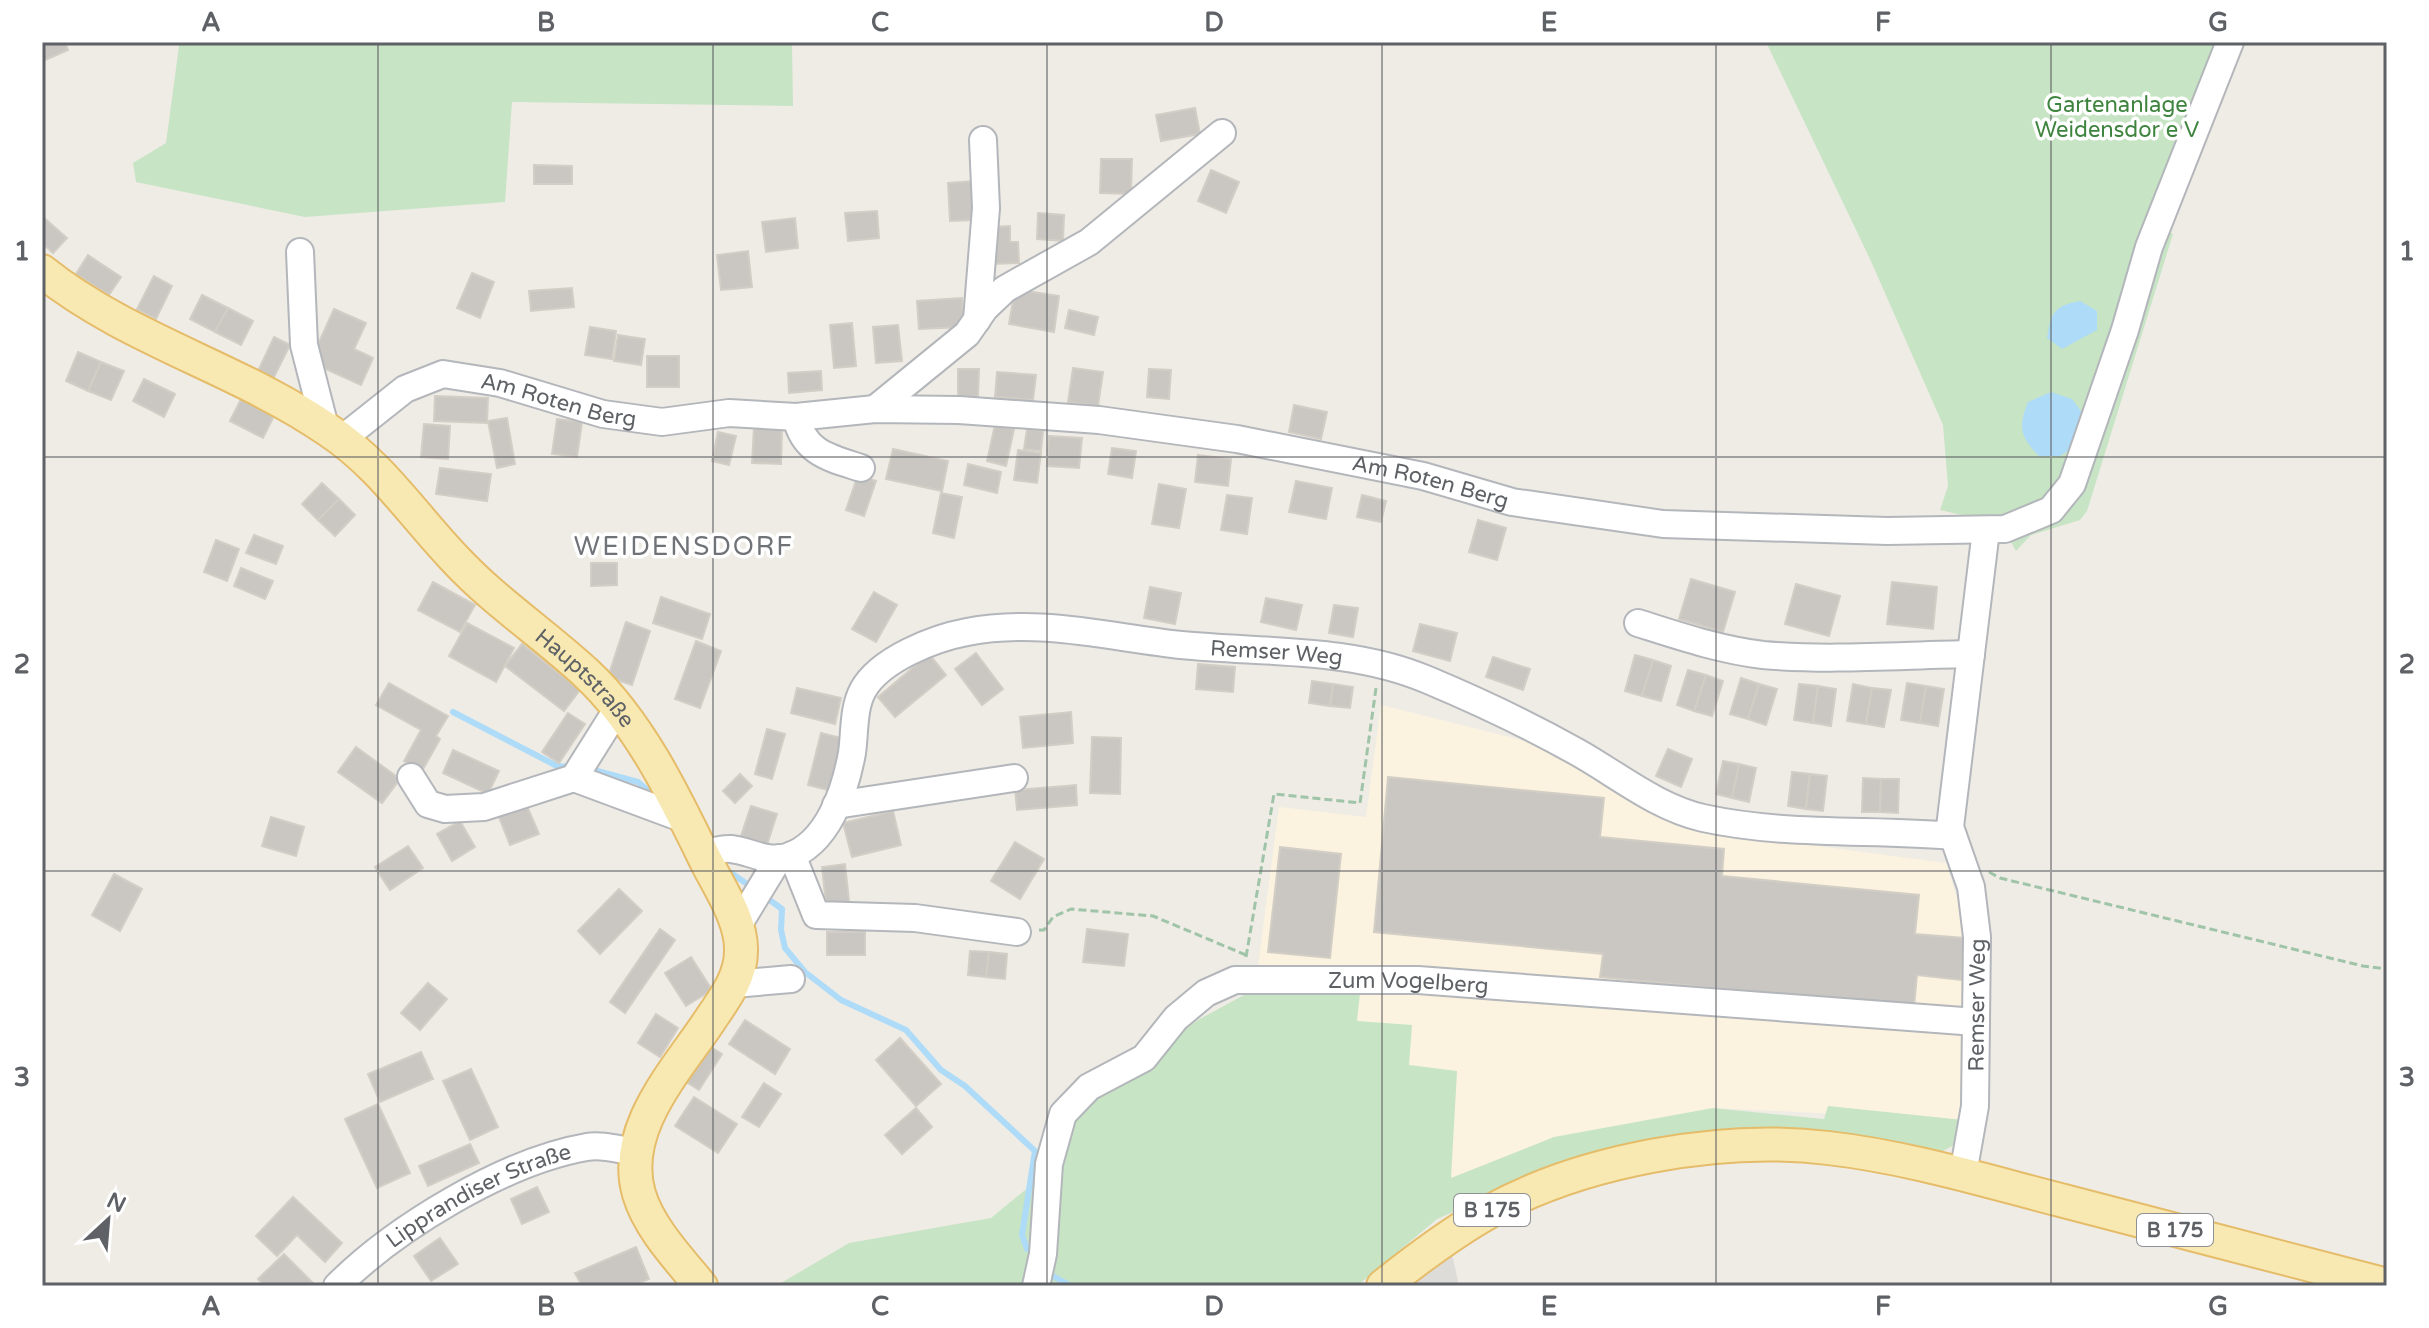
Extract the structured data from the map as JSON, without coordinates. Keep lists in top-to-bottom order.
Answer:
{
  "streets": {
    "main road": ["Hauptstraße", "B 175"],
    "street": [
      "Am Roten Berg",
      "Remser Weg",
      "Zum Vogelberg",
      "Lipprandiser Straße"
    ]
  },
  "crossings": [
    ["Am Roten Berg", "Remser Weg"],
    ["Am Roten Berg", "Hauptstraße"],
    ["Remser Weg", "Hauptstraße"],
    ["Remser Weg", "Zum Vogelberg"],
    ["Remser Weg", "B 175"],
    ["Hauptstraße", "Lipprandiser Straße"]
  ],
  "districts": ["WEIDENSDORF"],
  "parks": ["Gartenanlage Weidensdor e V"],
  "north": "top right",
  "grid": {
    "columns": [
      "A",
      "B",
      "C",
      "D",
      "E",
      "F",
      "G"
    ],
    "rows": ["1", "2", "3"]
  }
}
